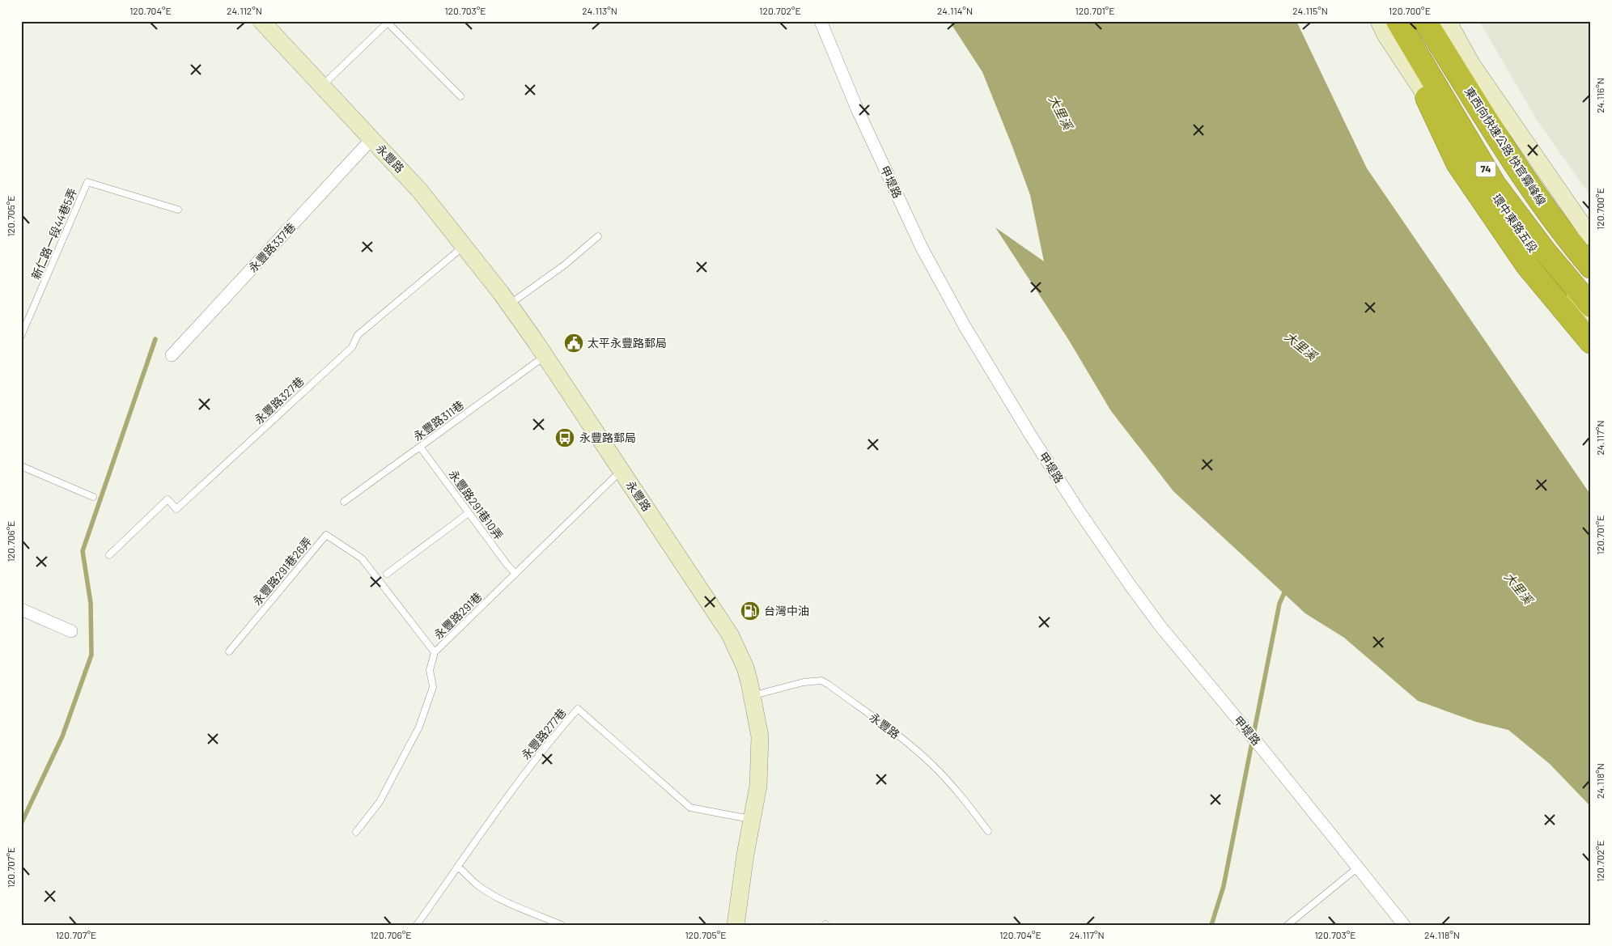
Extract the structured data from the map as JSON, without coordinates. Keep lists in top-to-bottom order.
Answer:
{
  "streets": {
    "highway": ["東西向快速公路 快官霧峰線", "74"],
    "street": [
      "永豐路",
      "甲堤路",
      "環中東路五段",
      "永豐路337巷"
    ],
    "lane": [
      "新仁路一段44巷5弄",
      "永豐路327巷",
      "永豐路311巷",
      "永豐路291巷10弄",
      "永豐路291巷26弄",
      "永豐路291巷",
      "永豐路277巷"
    ]
  },
  "crossings": [
    ["永豐路", "永豐路337巷"],
    ["永豐路", "永豐路327巷"],
    ["永豐路", "永豐路311巷"],
    ["永豐路", "永豐路291巷"],
    ["永豐路", "永豐路277巷"],
    ["永豐路311巷", "永豐路291巷10弄"],
    ["永豐路291巷10弄", "永豐路291巷"],
    ["永豐路291巷26弄", "永豐路291巷"]
  ],
  "water": ["大里溪"],
  "places": {
    "public building": ["太平永豐路郵局"],
    "bus stop": ["永豐路郵局"],
    "fuel station": ["台灣中油"]
  },
  "coordinates": [
    "120.704°E",
    "24.112°N",
    "120.703°E",
    "24.113°N",
    "120.702°E",
    "24.114°N",
    "120.701°E",
    "24.115°N",
    "120.700°E",
    "24.116°N",
    "120.705°E",
    "24.117°N",
    "120.706°E",
    "24.118°N",
    "120.707°E"
  ]
}
